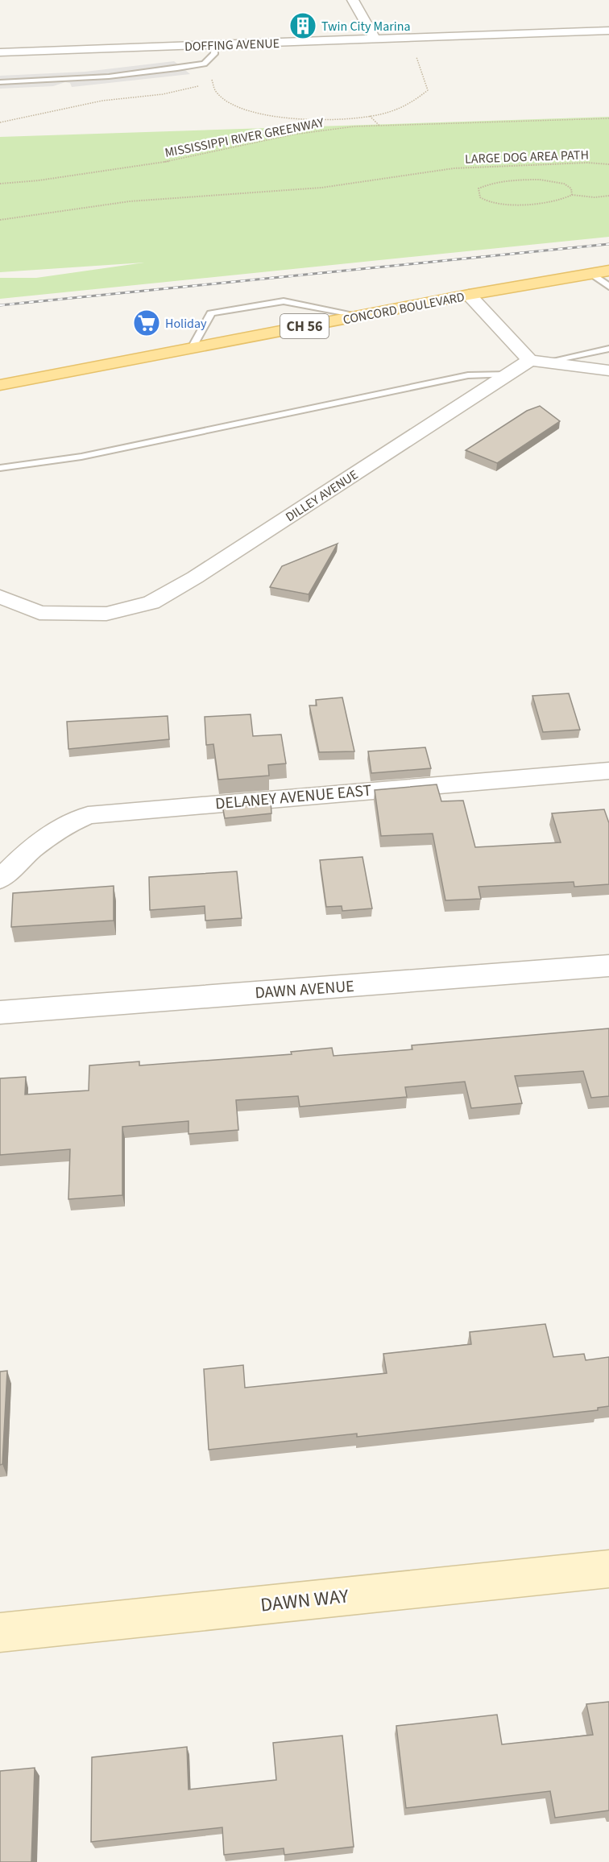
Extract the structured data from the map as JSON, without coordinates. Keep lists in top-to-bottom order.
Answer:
{
  "streets": {
    "main road": ["CONCORD BOULEVARD", "CH 56"],
    "street": [
      "DOFFING AVENUE",
      "DILLEY AVENUE",
      "DELANEY AVENUE EAST",
      "DAWN AVENUE",
      "DAWN WAY"
    ],
    "path": ["MISSISSIPPI RIVER GREENWAY", "LARGE DOG AREA PATH"]
  },
  "places": {
    "building": ["Twin City Marina"],
    "supermarket": ["Holiday"]
  }
}
